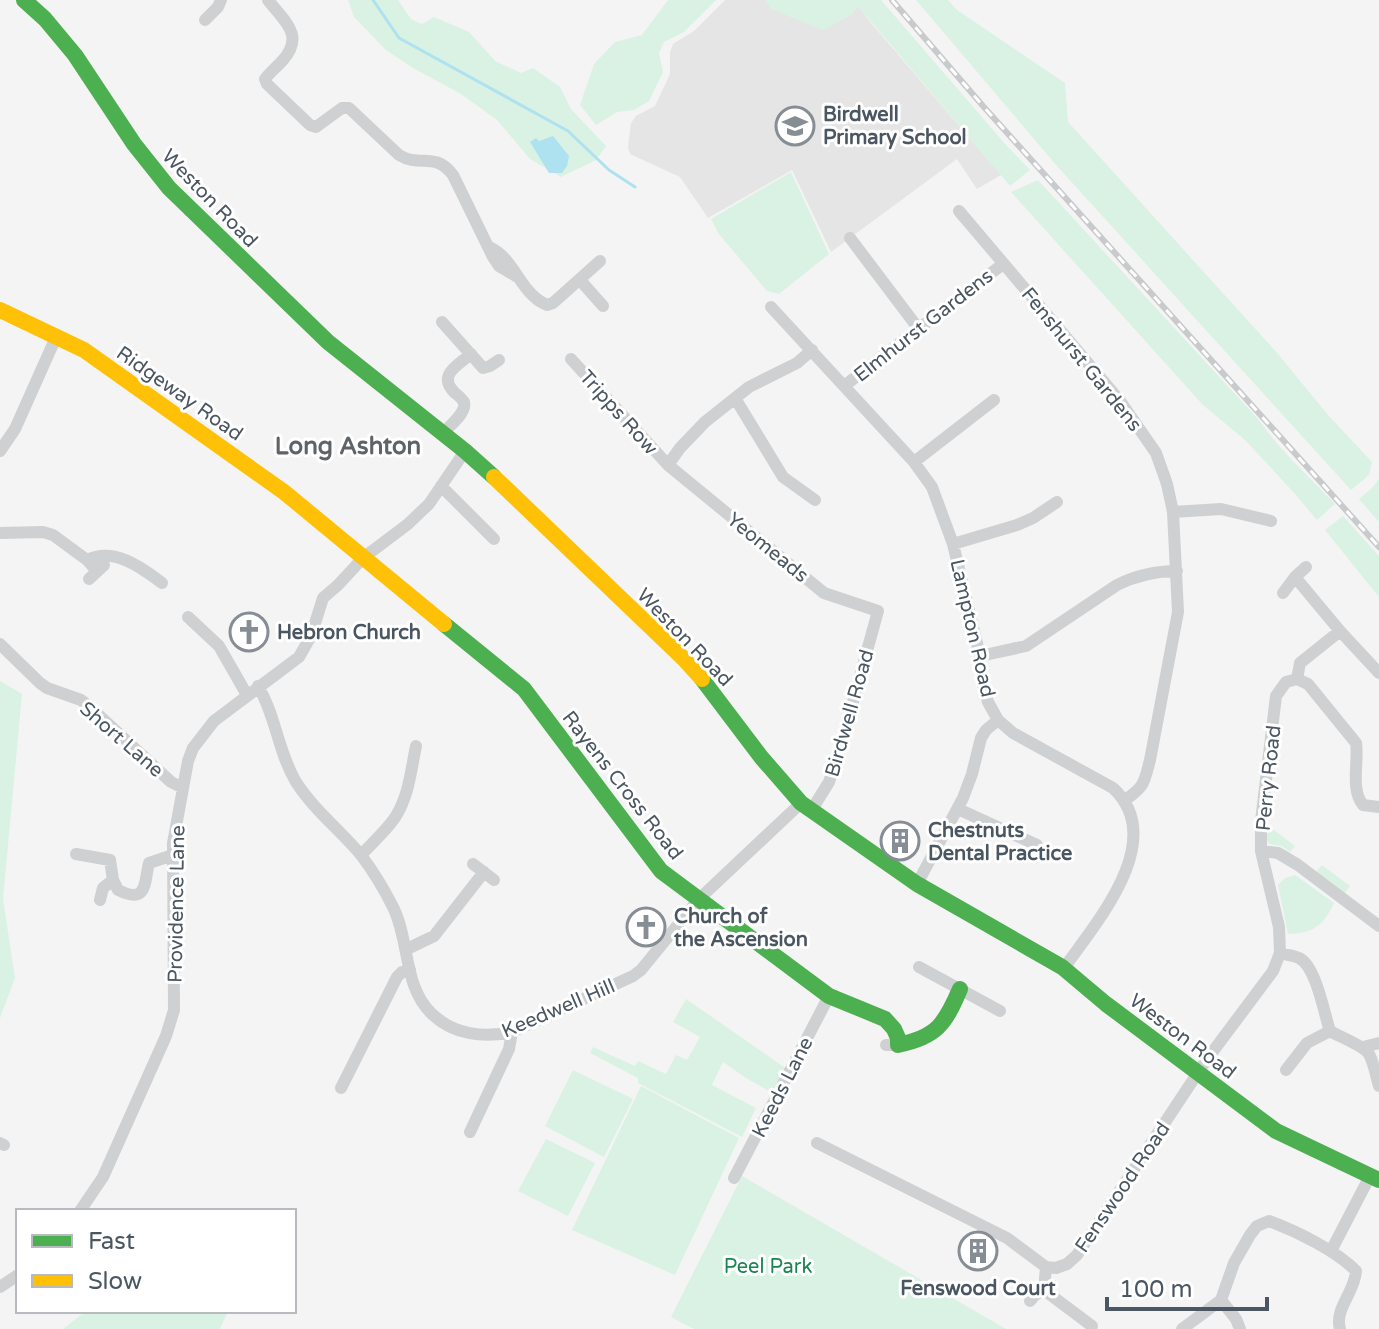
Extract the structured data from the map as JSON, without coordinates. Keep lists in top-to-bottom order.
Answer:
{
  "streets": {
    "street": [
      "Weston Road",
      "Elmhurst Gardens",
      "Fenshurst Gardens",
      "Ridgeway Road",
      "Tripps Row",
      "Yeomeads",
      "Lampton Road",
      "Birdwell Road",
      "Short Lane",
      "Perry Road",
      "Rayens Cross Road",
      "Providence Lane",
      "Keedwell Hill",
      "Keeds Lane",
      "Fenswood Road"
    ]
  },
  "crossings": [
    ["Weston Road", "Birdwell Road"],
    ["Weston Road", "Providence Lane"],
    ["Weston Road", "Keedwell Hill"],
    ["Weston Road", "Fenswood Road"],
    ["Elmhurst Gardens", "Fenshurst Gardens"],
    ["Elmhurst Gardens", "Lampton Road"],
    ["Fenshurst Gardens", "Lampton Road"],
    ["Ridgeway Road", "Rayens Cross Road"],
    ["Ridgeway Road", "Providence Lane"],
    ["Tripps Row", "Yeomeads"],
    ["Yeomeads", "Birdwell Road"],
    ["Birdwell Road", "Keedwell Hill"],
    ["Short Lane", "Providence Lane"],
    ["Rayens Cross Road", "Providence Lane"],
    ["Rayens Cross Road", "Keedwell Hill"],
    ["Rayens Cross Road", "Keeds Lane"],
    ["Providence Lane", "Keedwell Hill"]
  ],
  "districts": ["Long Ashton"],
  "parks": ["Peel Park"],
  "places": {
    "school or university": ["Birdwell Primary School"],
    "church": ["Hebron Church", "Church of the Ascension"],
    "building": ["Chestnuts Dental Practice", "Fenswood Court"]
  },
  "legend": ["Fast", "Slow"],
  "scale_bar": "100 m"
}
